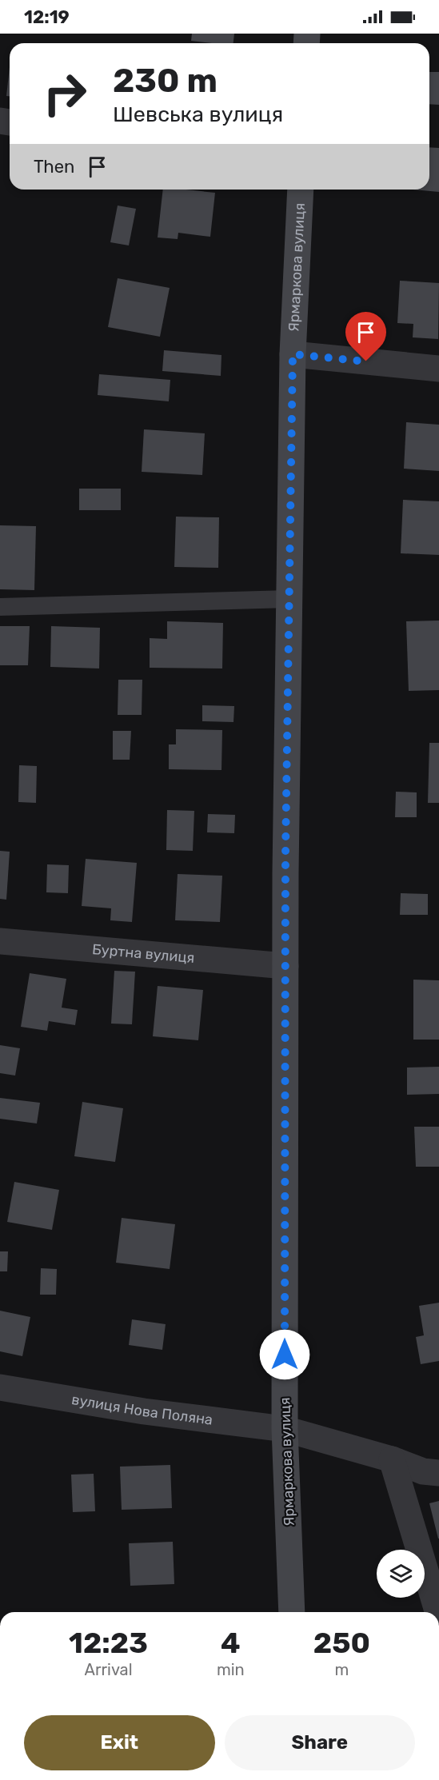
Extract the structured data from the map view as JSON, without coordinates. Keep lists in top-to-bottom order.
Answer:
{
  "streets": {
    "street": ["Ярмаркова вулиця", "Буртна вулиця", "вулиця Нова Поляна"]
  },
  "crossings": [
    ["Ярмаркова вулиця", "Буртна вулиця"],
    ["Ярмаркова вулиця", "вулиця Нова Поляна"]
  ],
  "page": {
    "status": "12:19",
    "turn": ["230 m", "Шевська вулиця"],
    "then": "Then",
    "eta": [
      "12:23",
      "Arrival",
      "4",
      "min",
      "250",
      "m"
    ],
    "buttons": ["Exit", "Share"]
  }
}
